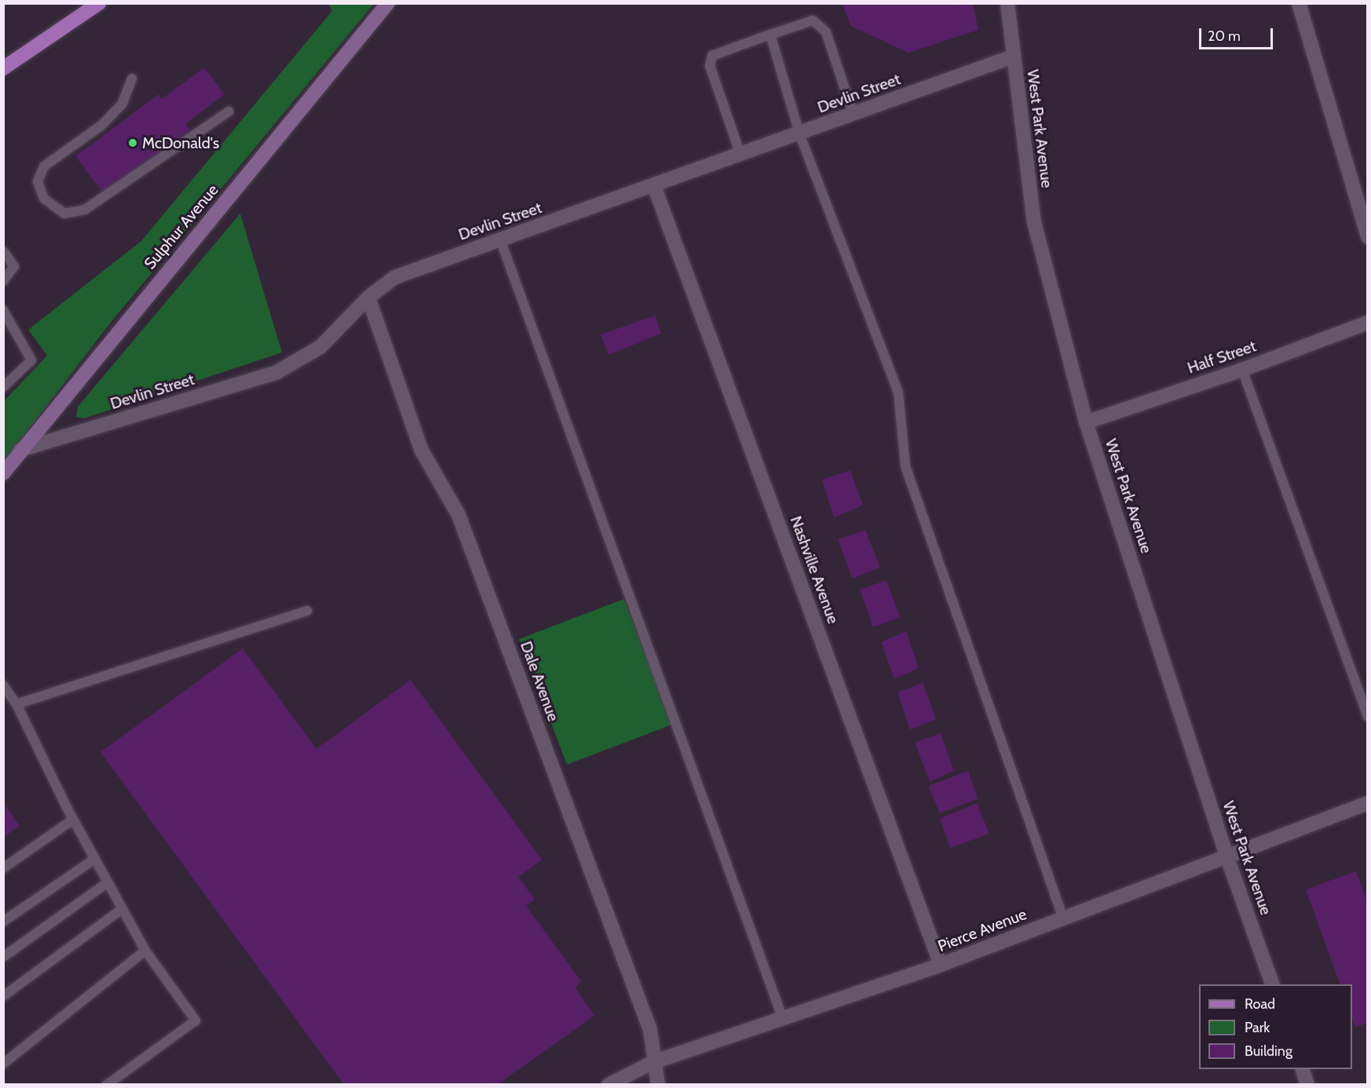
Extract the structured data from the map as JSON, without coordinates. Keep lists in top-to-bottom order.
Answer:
{
  "streets": {
    "street": [
      "Devlin Street",
      "West Park Avenue",
      "Sulphur Avenue",
      "Half Street",
      "Nashville Avenue",
      "Dale Avenue",
      "Pierce Avenue"
    ]
  },
  "crossings": [
    ["Devlin Street", "West Park Avenue"],
    ["Devlin Street", "Sulphur Avenue"],
    ["Devlin Street", "Nashville Avenue"],
    ["Devlin Street", "Dale Avenue"],
    ["West Park Avenue", "Half Street"],
    ["West Park Avenue", "Pierce Avenue"],
    ["Nashville Avenue", "Pierce Avenue"],
    ["Dale Avenue", "Pierce Avenue"]
  ],
  "places": ["McDonald's"],
  "legend": ["Road", "Park", "Building"],
  "scale_bar": "20 m"
}
